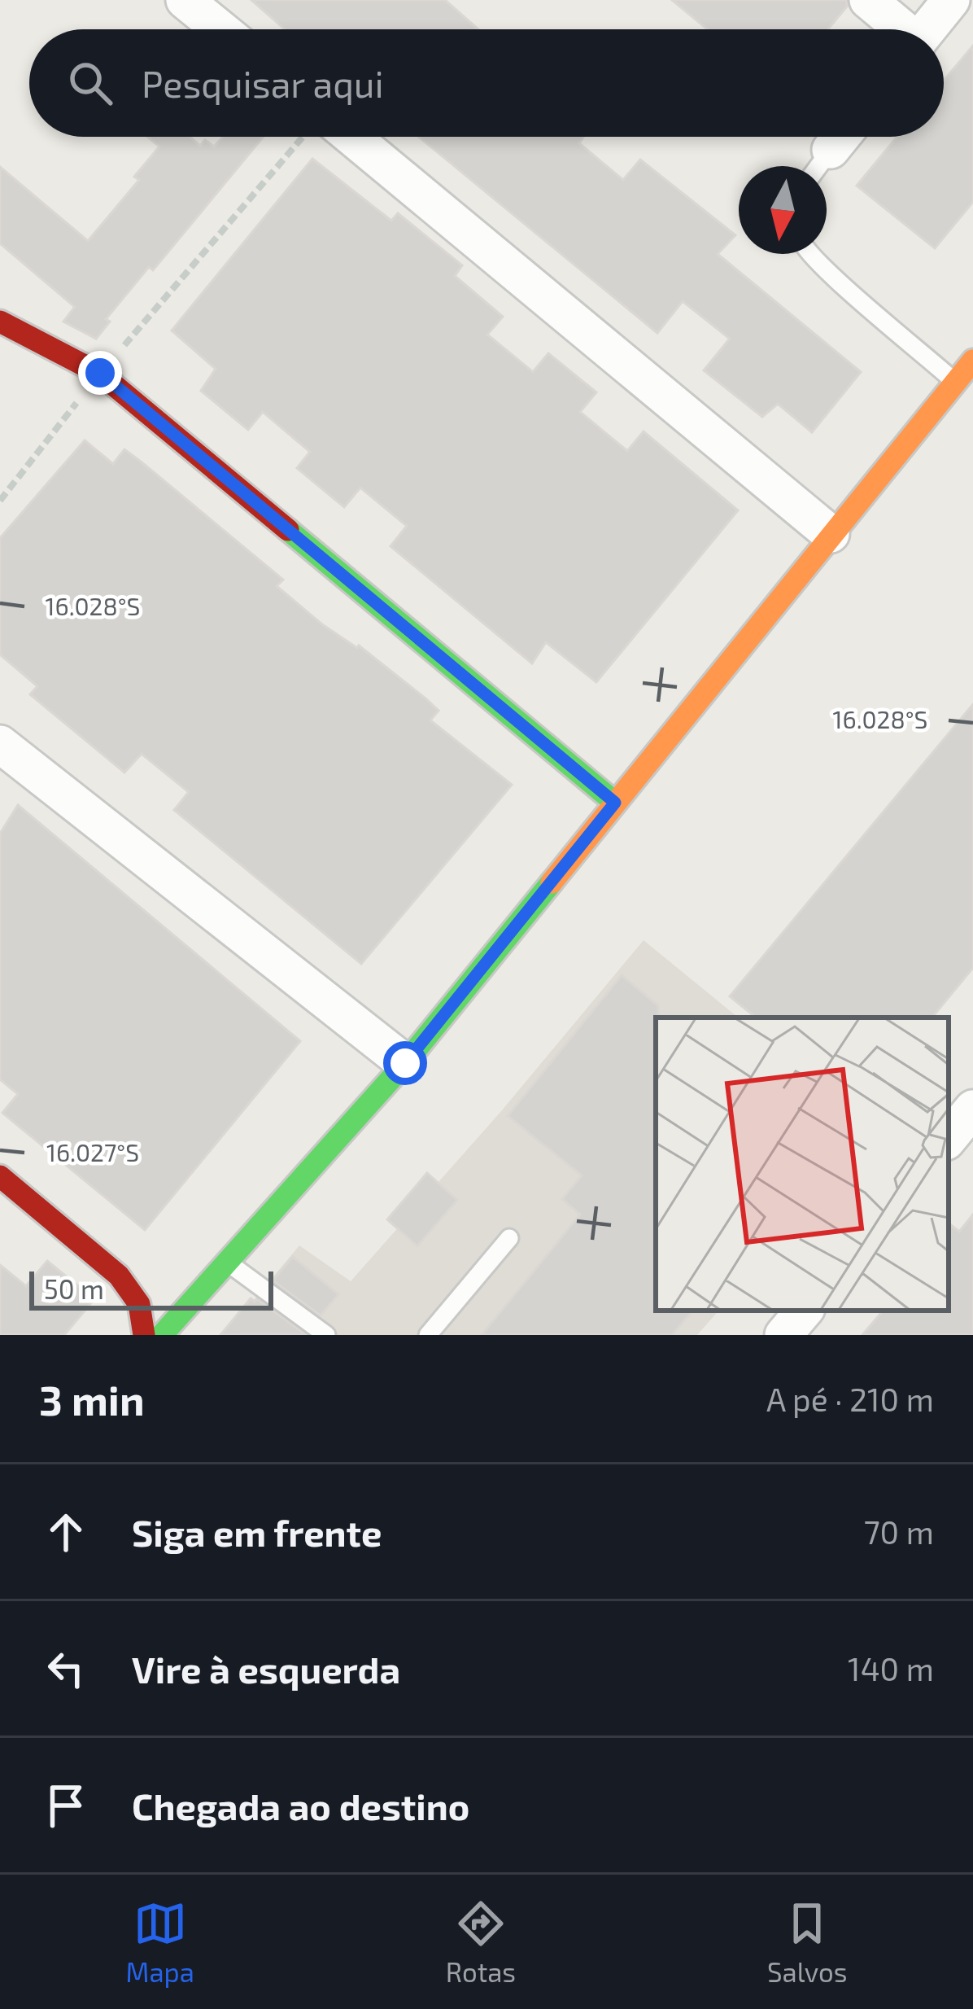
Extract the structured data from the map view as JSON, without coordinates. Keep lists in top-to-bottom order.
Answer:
{
  "scale_bar": "50 m",
  "north": "bottom",
  "page": {
    "search": "Pesquisar aqui",
    "scale": "50 m",
    "heading": ["3 min", "A pé · 210 m"],
    "list": [
      ["Siga em frente", "70 m"],
      ["Vire à esquerda", "140 m"],
      "Chegada ao destino"
    ],
    "nav": ["Mapa", "Rotas", "Salvos"]
  },
  "coordinates": ["16.028°S", "16.027°S"]
}
